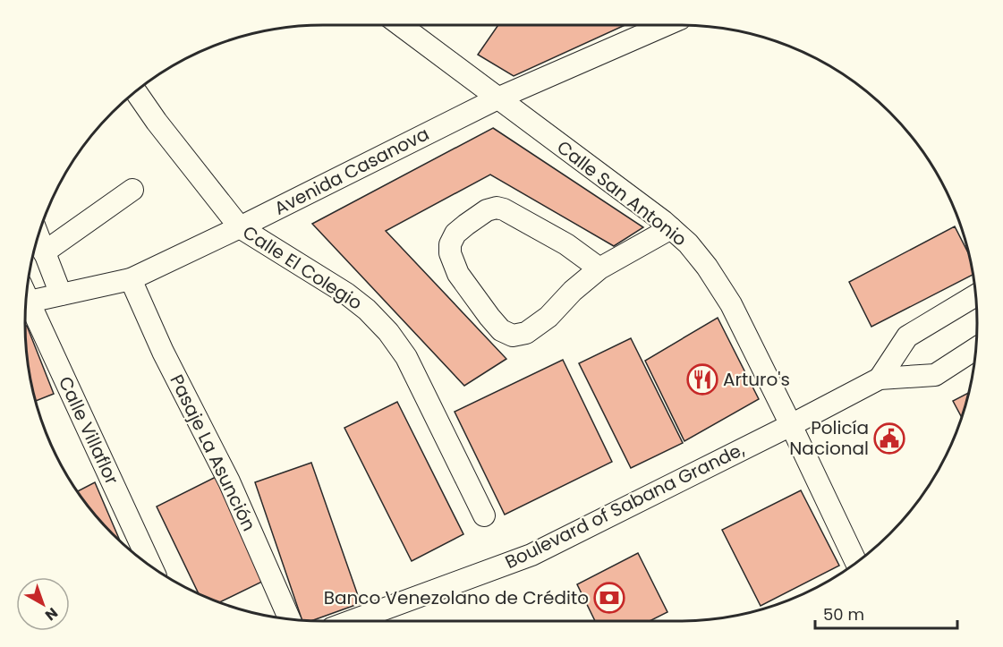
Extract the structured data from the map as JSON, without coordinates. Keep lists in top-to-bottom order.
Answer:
{
  "streets": {
    "street": [
      "Avenida Casanova",
      "Calle San Antonio",
      "Calle El Colegio",
      "Calle Villaflor",
      "Pasaje La Asunción",
      "Boulevard of Sabana Grande,"
    ]
  },
  "crossings": [
    ["Avenida Casanova", "Calle San Antonio"],
    ["Avenida Casanova", "Calle El Colegio"],
    ["Avenida Casanova", "Pasaje La Asunción"],
    ["Calle San Antonio", "Boulevard of Sabana Grande,"]
  ],
  "places": {
    "restaurant": ["Arturo's"],
    "public building": ["Policía Nacional"],
    "bank": ["Banco Venezolano de Crédito"]
  },
  "scale_bar": "50 m",
  "north": "bottom right"
}
